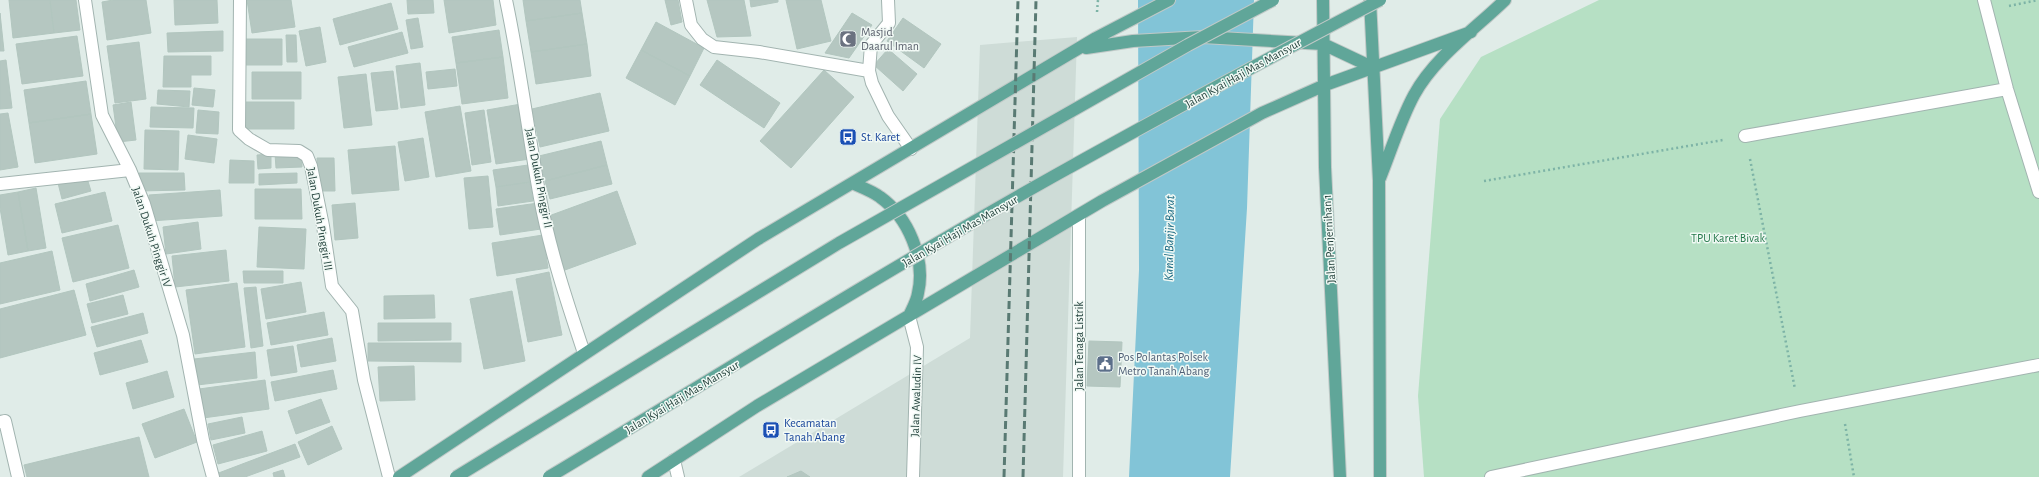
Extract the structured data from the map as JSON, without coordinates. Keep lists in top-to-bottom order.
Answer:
{
  "streets": {
    "main road": ["Jalan Kyai Haji Mas Mansyur", "Jalan Penjernihan 1"],
    "street": [
      "Jalan Dukuh Pinggir II",
      "Jalan Dukuh Pinggir III",
      "Jalan Dukuh Pinggir IV",
      "Jalan Tenaga Listrik",
      "Jalan Awaludin IV"
    ]
  },
  "water": ["Kanal Banjir Barat"],
  "parks": ["TPU Karet Bivak"],
  "places": {
    "mosque": ["Masjid Daarul Iman"],
    "bus stop": ["St. Karet", "Kecamatan Tanah Abang"],
    "public building": ["Pos Polantas Polsek Metro Tanah Abang"]
  }
}
